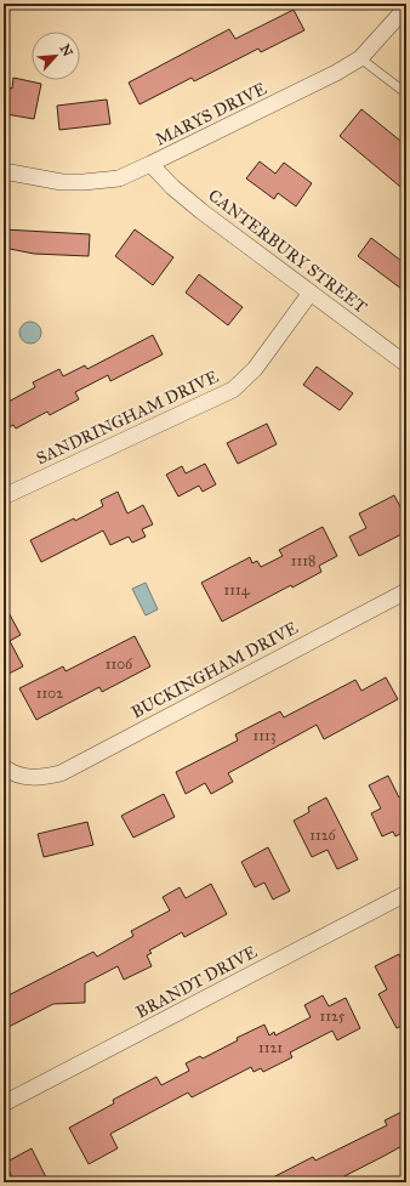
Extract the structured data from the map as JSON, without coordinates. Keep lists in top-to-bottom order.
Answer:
{
  "streets": {
    "street": [
      "MARYS DRIVE",
      "CANTERBURY STREET",
      "SANDRINGHAM DRIVE",
      "BUCKINGHAM DRIVE",
      "BRANDT DRIVE"
    ]
  },
  "crossings": [
    ["MARYS DRIVE", "CANTERBURY STREET"],
    ["CANTERBURY STREET", "SANDRINGHAM DRIVE"]
  ],
  "house_numbers": [
    "1118",
    "1114",
    "1106",
    "1102",
    "1113",
    "1126",
    "1125",
    "1121"
  ],
  "north": "top right"
}
